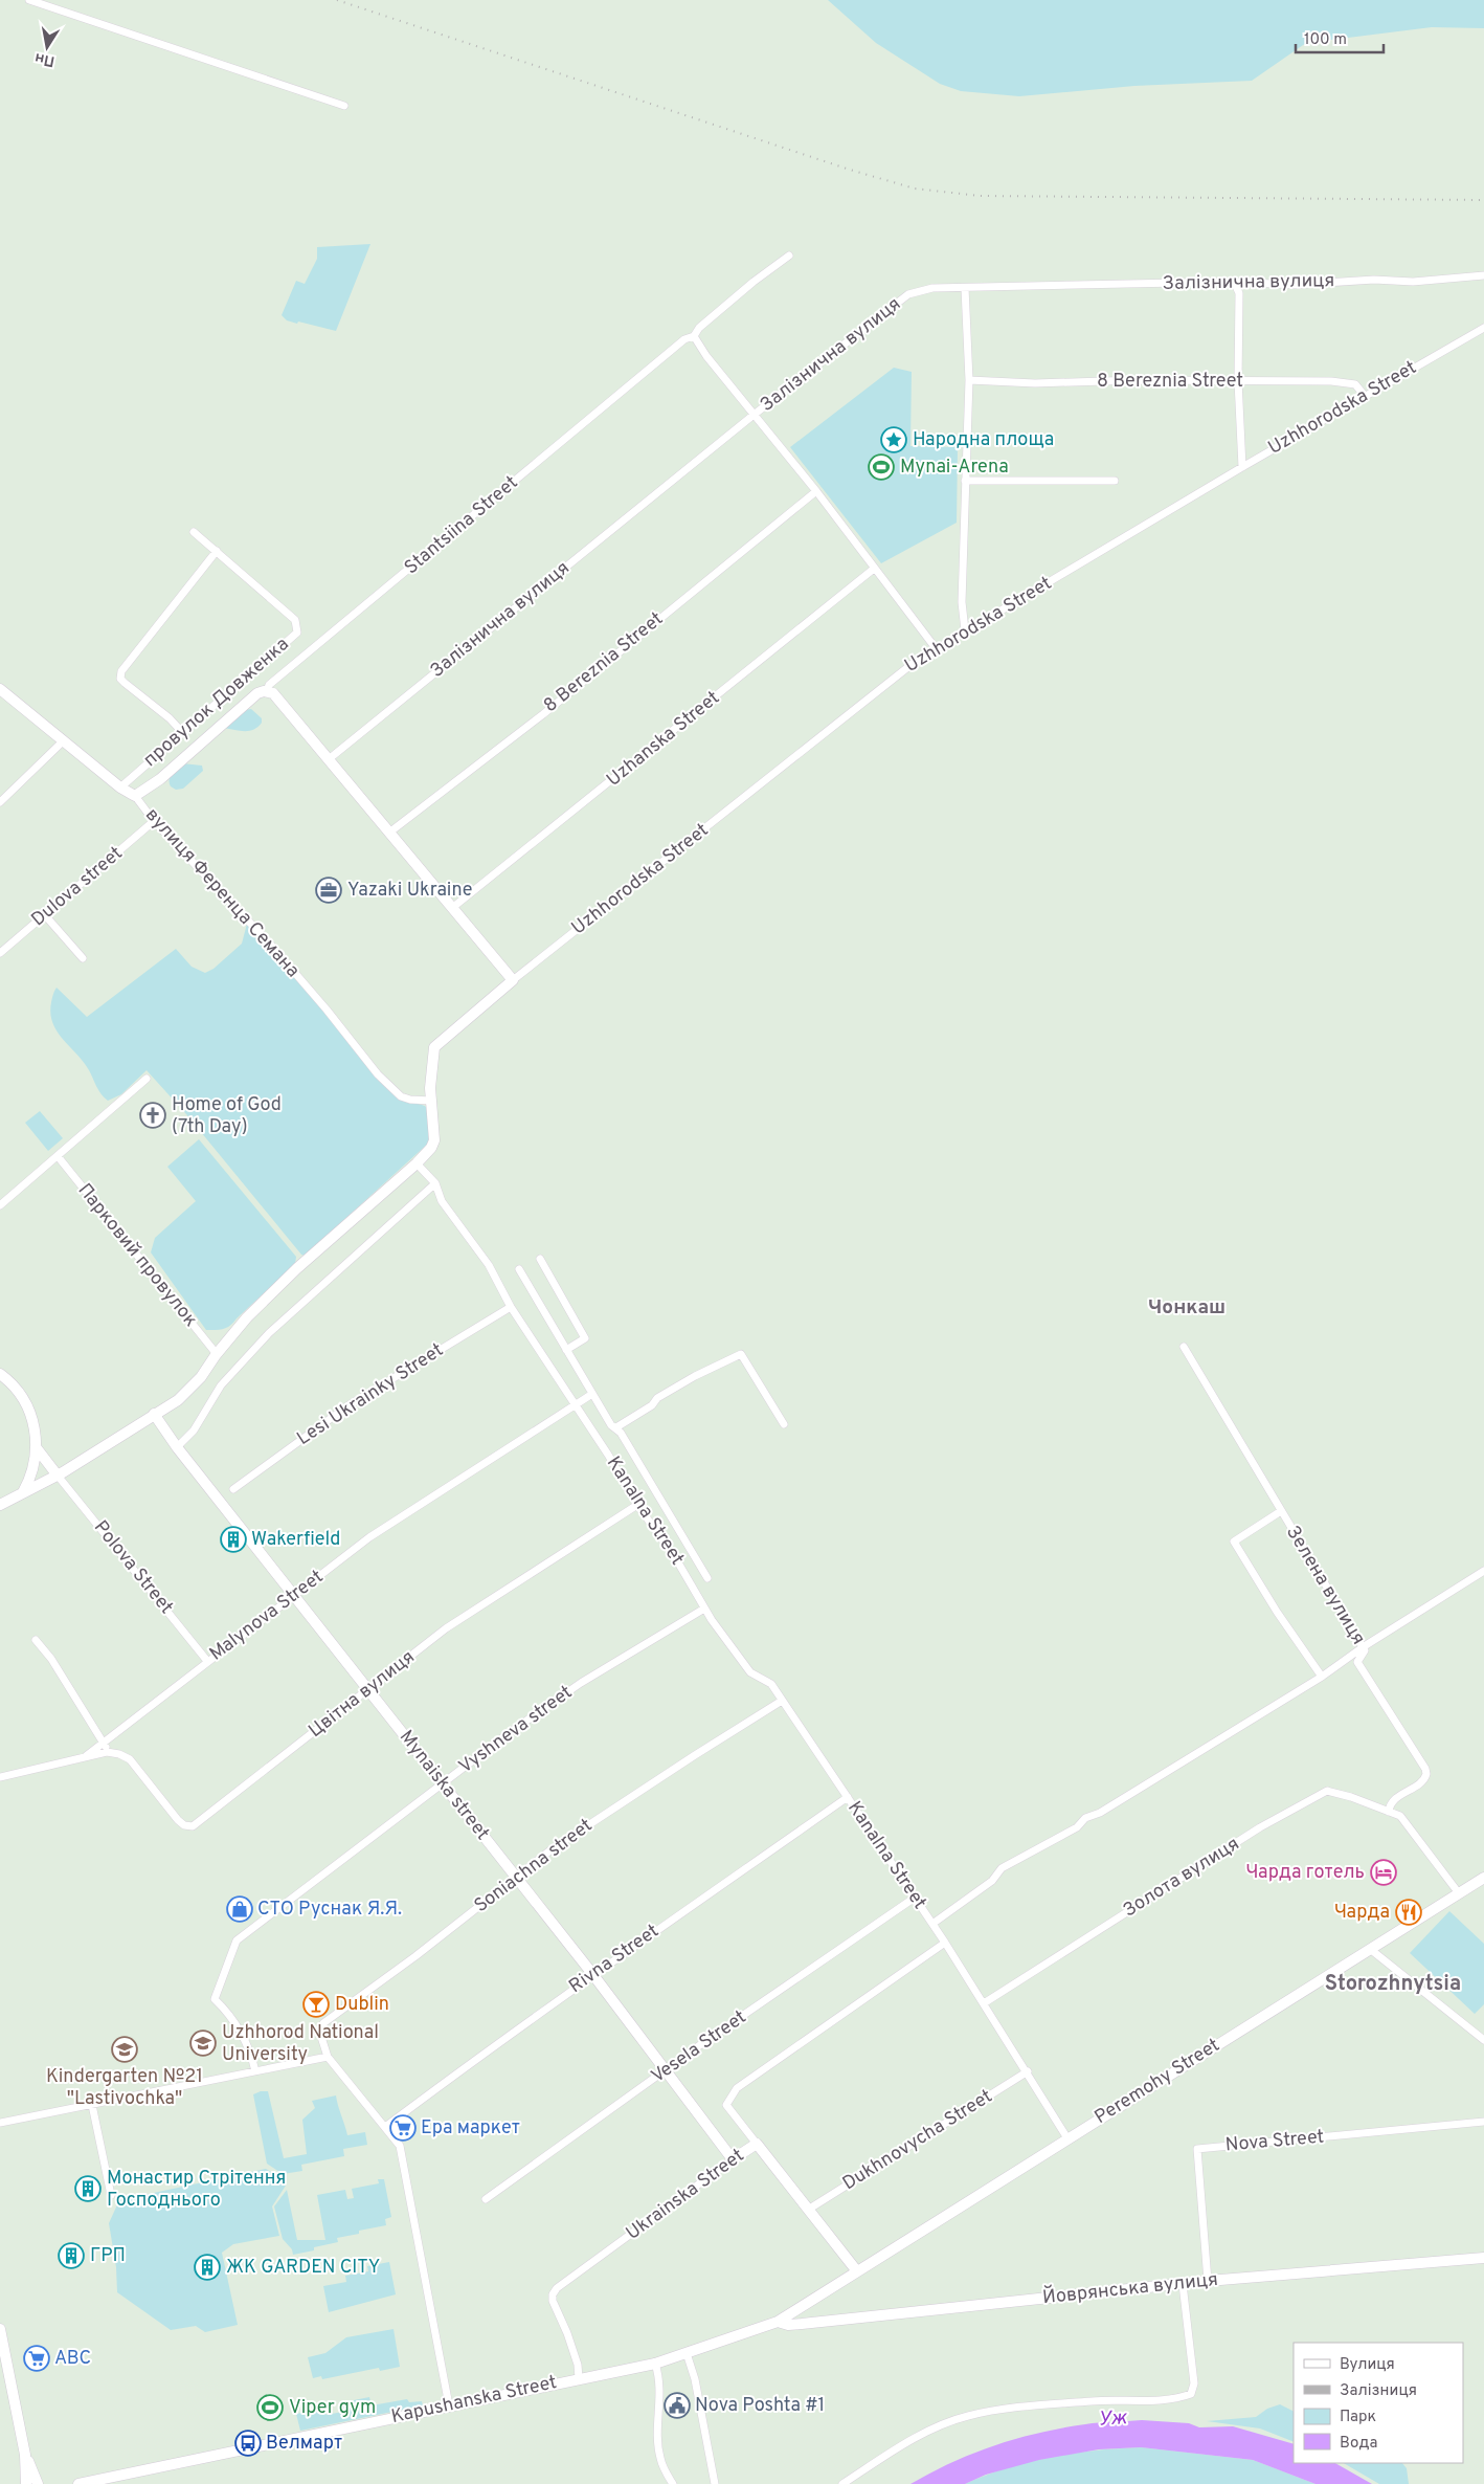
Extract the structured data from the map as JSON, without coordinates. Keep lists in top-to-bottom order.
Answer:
{
  "streets": {
    "street": [
      "Залізнична вулиця",
      "8 Bereznia Street",
      "Uzhhorodska Street",
      "Stantsiina Street",
      "провулок Довженка",
      "Uzhanska Street",
      "Dulova street",
      "вулиця Ференца Семана",
      "Парковий провулок",
      "Lesi Ukrainky Street",
      "Kanalna Street",
      "Polova Street",
      "Зелена вулиця",
      "Malynova Street",
      "Цвітна вулиця",
      "Vyshneva street",
      "Mynaiska street",
      "Soniachna street",
      "Золота вулиця",
      "Rivna Street",
      "Vesela Street",
      "Peremohy Street",
      "Dukhnovycha Street",
      "Nova Street",
      "Ukrainska Street",
      "Йоврянська вулиця",
      "Kapushanska Street"
    ]
  },
  "crossings": [
    ["8 Bereznia Street", "Uzhhorodska Street"],
    ["Stantsiina Street", "вулиця Ференца Семана"],
    ["провулок Довженка", "вулиця Ференца Семана"],
    ["Dulova street", "вулиця Ференца Семана"],
    ["Lesi Ukrainky Street", "Kanalna Street"],
    ["Kanalna Street", "Malynova Street"],
    ["Kanalna Street", "Цвітна вулиця"],
    ["Kanalna Street", "Vyshneva street"],
    ["Kanalna Street", "Soniachna street"],
    ["Kanalna Street", "Золота вулиця"],
    ["Kanalna Street", "Rivna Street"],
    ["Kanalna Street", "Vesela Street"],
    ["Kanalna Street", "Peremohy Street"],
    ["Kanalna Street", "Dukhnovycha Street"],
    ["Kanalna Street", "Ukrainska Street"],
    ["Polova Street", "Malynova Street"],
    ["Зелена вулиця", "Золота вулиця"],
    ["Malynova Street", "Mynaiska street"],
    ["Цвітна вулиця", "Mynaiska street"],
    ["Vyshneva street", "Mynaiska street"],
    ["Mynaiska street", "Soniachna street"],
    ["Mynaiska street", "Rivna Street"],
    ["Mynaiska street", "Vesela Street"],
    ["Mynaiska street", "Ukrainska Street"],
    ["Peremohy Street", "Йоврянська вулиця"],
    ["Peremohy Street", "Kapushanska Street"],
    ["Nova Street", "Йоврянська вулиця"],
    ["Ukrainska Street", "Kapushanska Street"]
  ],
  "districts": ["Чонкаш", "Storozhnytsia"],
  "water": ["Уж"],
  "places": {
    "place": ["Народна площа"],
    "sports": ["Mynai-Arena", "Viper gym"],
    "office": ["Yazaki Ukraine"],
    "church": ["Home of God (7th Day)"],
    "building": [
      "Wakerfield",
      "Монастир Стрітення Господнього",
      "ГРП",
      "ЖК GARDEN CITY"
    ],
    "hotel": ["Чарда готель"],
    "shop": ["СТО Руснак Я.Я."],
    "restaurant": ["Чарда"],
    "bar": ["Dublin"],
    "school or university": ["Uzhhorod National University", "Kindergarten №21 \"Lastivochka\""],
    "supermarket": ["Ера маркет", "ABC"],
    "public building": ["Nova Poshta #1"],
    "bus stop": ["Велмарт"]
  },
  "legend": [
    "Вулиця",
    "Залізниця",
    "Парк",
    "Вода"
  ],
  "scale_bar": "100 m",
  "north": "bottom"
}
